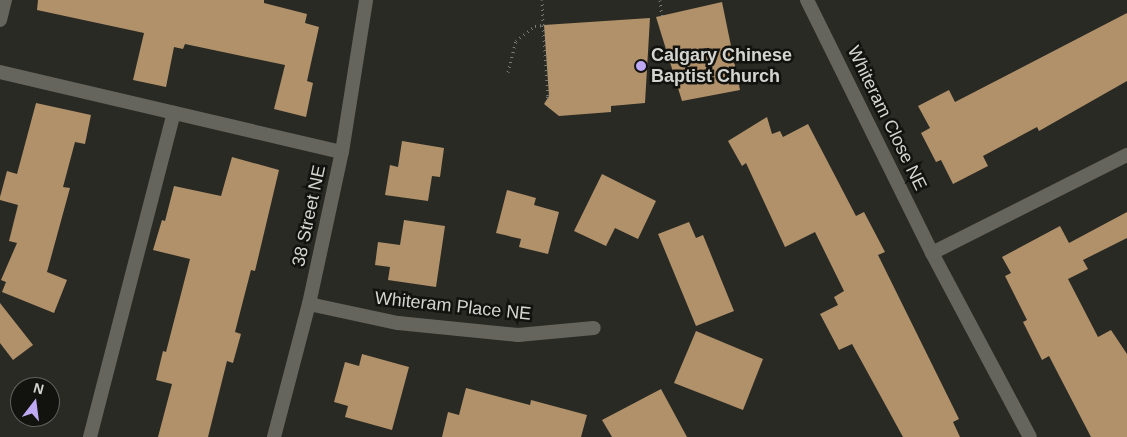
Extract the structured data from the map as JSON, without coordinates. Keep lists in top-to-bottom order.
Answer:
{
  "streets": {
    "street": ["Whiteram Close NE", "38 Street NE", "Whiteram Place NE"]
  },
  "crossings": [
    ["38 Street NE", "Whiteram Place NE"]
  ],
  "places": ["Calgary Chinese Baptist Church"],
  "north": "top"
}
